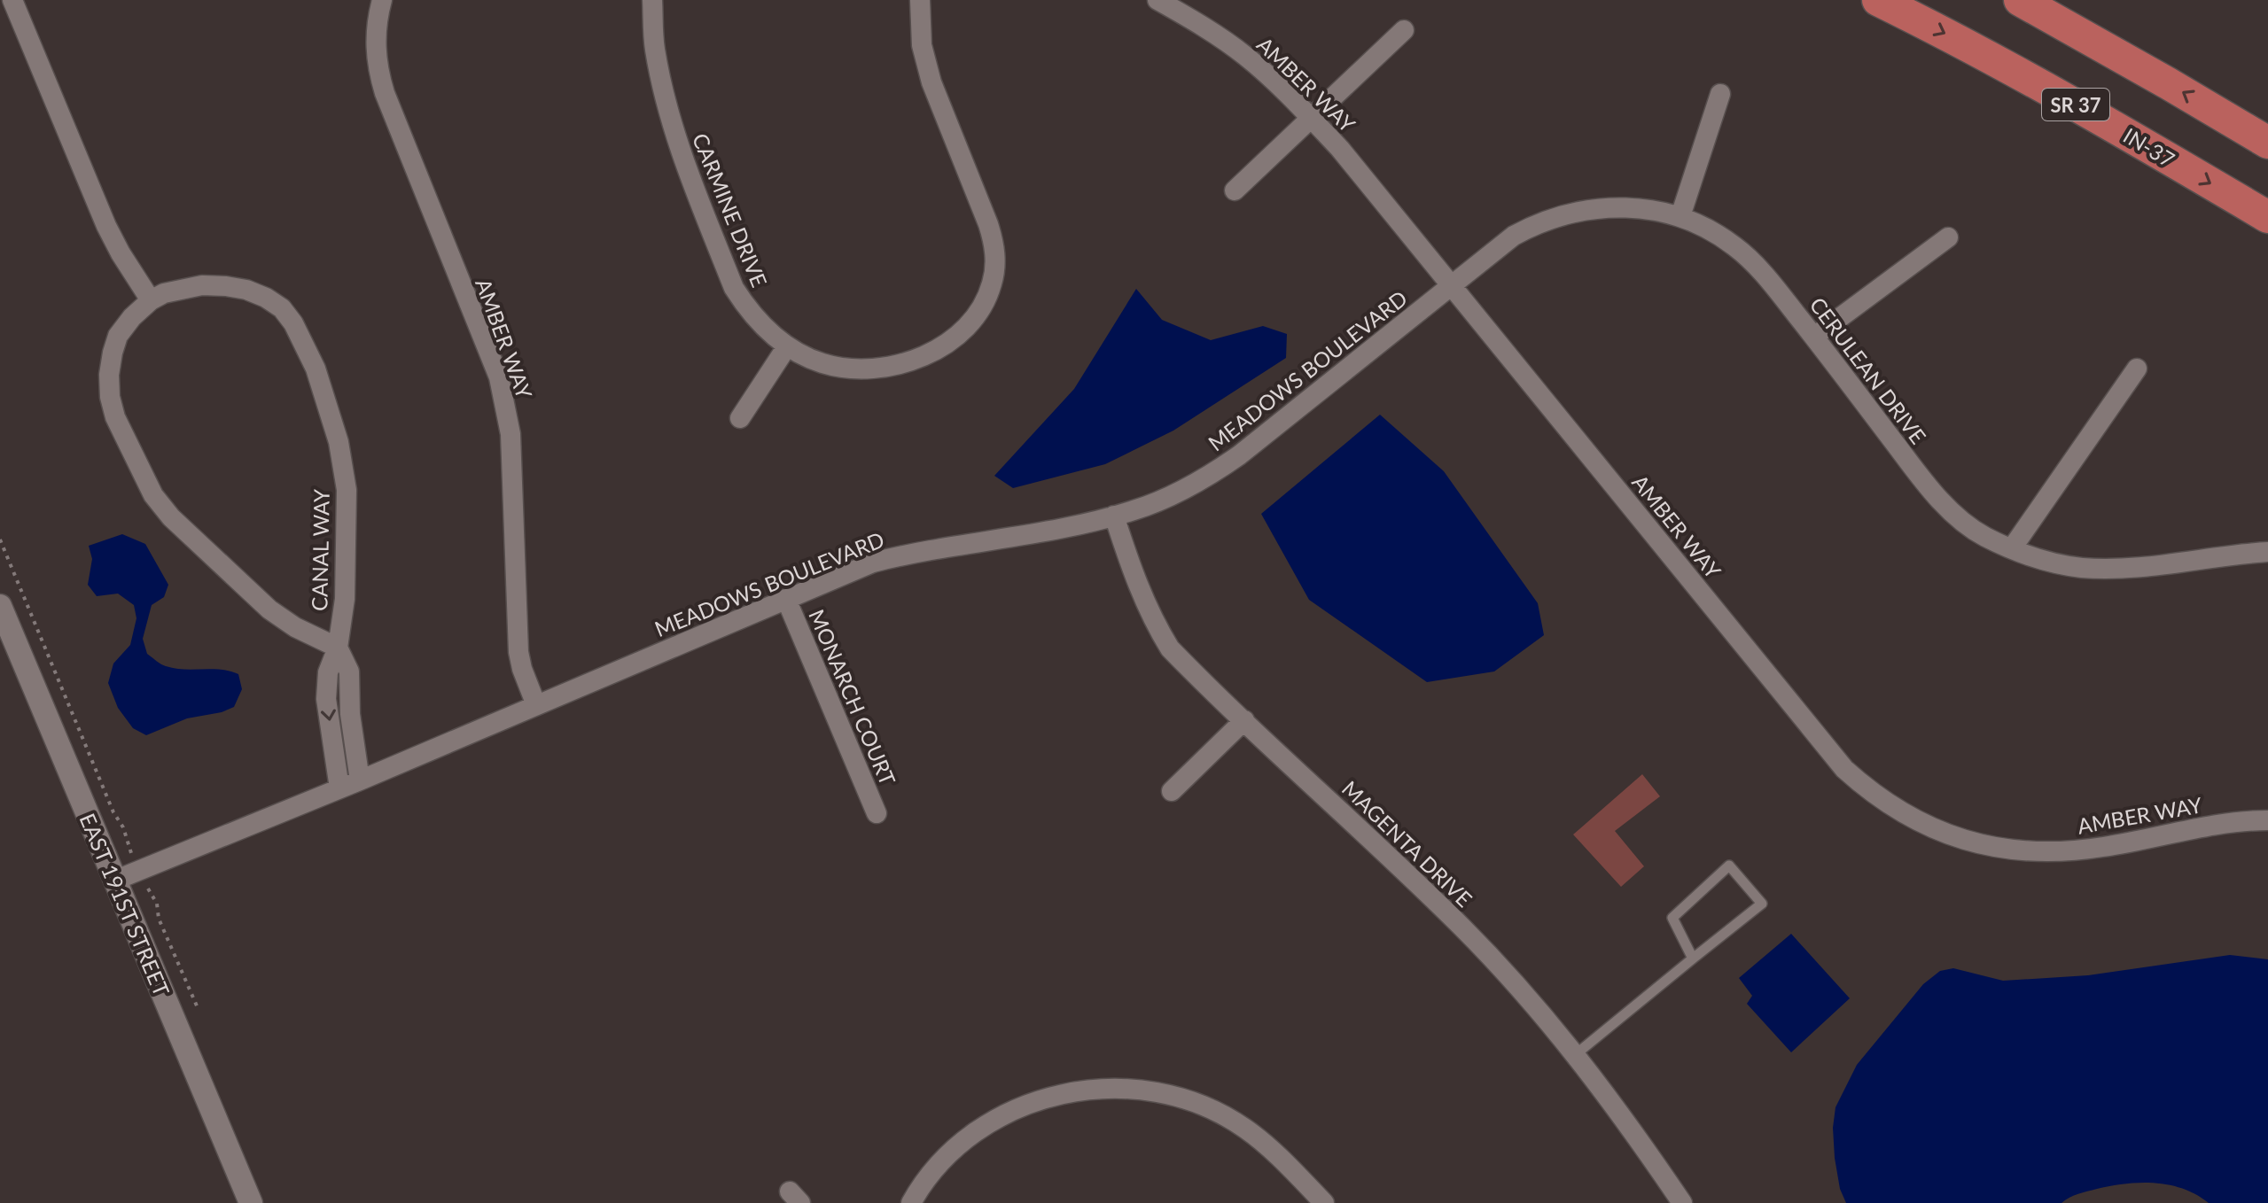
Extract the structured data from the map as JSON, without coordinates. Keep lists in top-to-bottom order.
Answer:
{
  "streets": {
    "highway": ["SR 37", "IN-37"],
    "street": [
      "AMBER WAY",
      "CARMINE DRIVE",
      "MEADOWS BOULEVARD",
      "CERULEAN DRIVE",
      "CANAL WAY",
      "MONARCH COURT",
      "MAGENTA DRIVE",
      "EAST 191ST STREET"
    ]
  },
  "crossings": [
    ["AMBER WAY", "MEADOWS BOULEVARD"],
    ["AMBER WAY", "CERULEAN DRIVE"],
    ["MEADOWS BOULEVARD", "CERULEAN DRIVE"],
    ["MEADOWS BOULEVARD", "CANAL WAY"],
    ["MEADOWS BOULEVARD", "MONARCH COURT"],
    ["MEADOWS BOULEVARD", "MAGENTA DRIVE"],
    ["MEADOWS BOULEVARD", "EAST 191ST STREET"]
  ]
}
